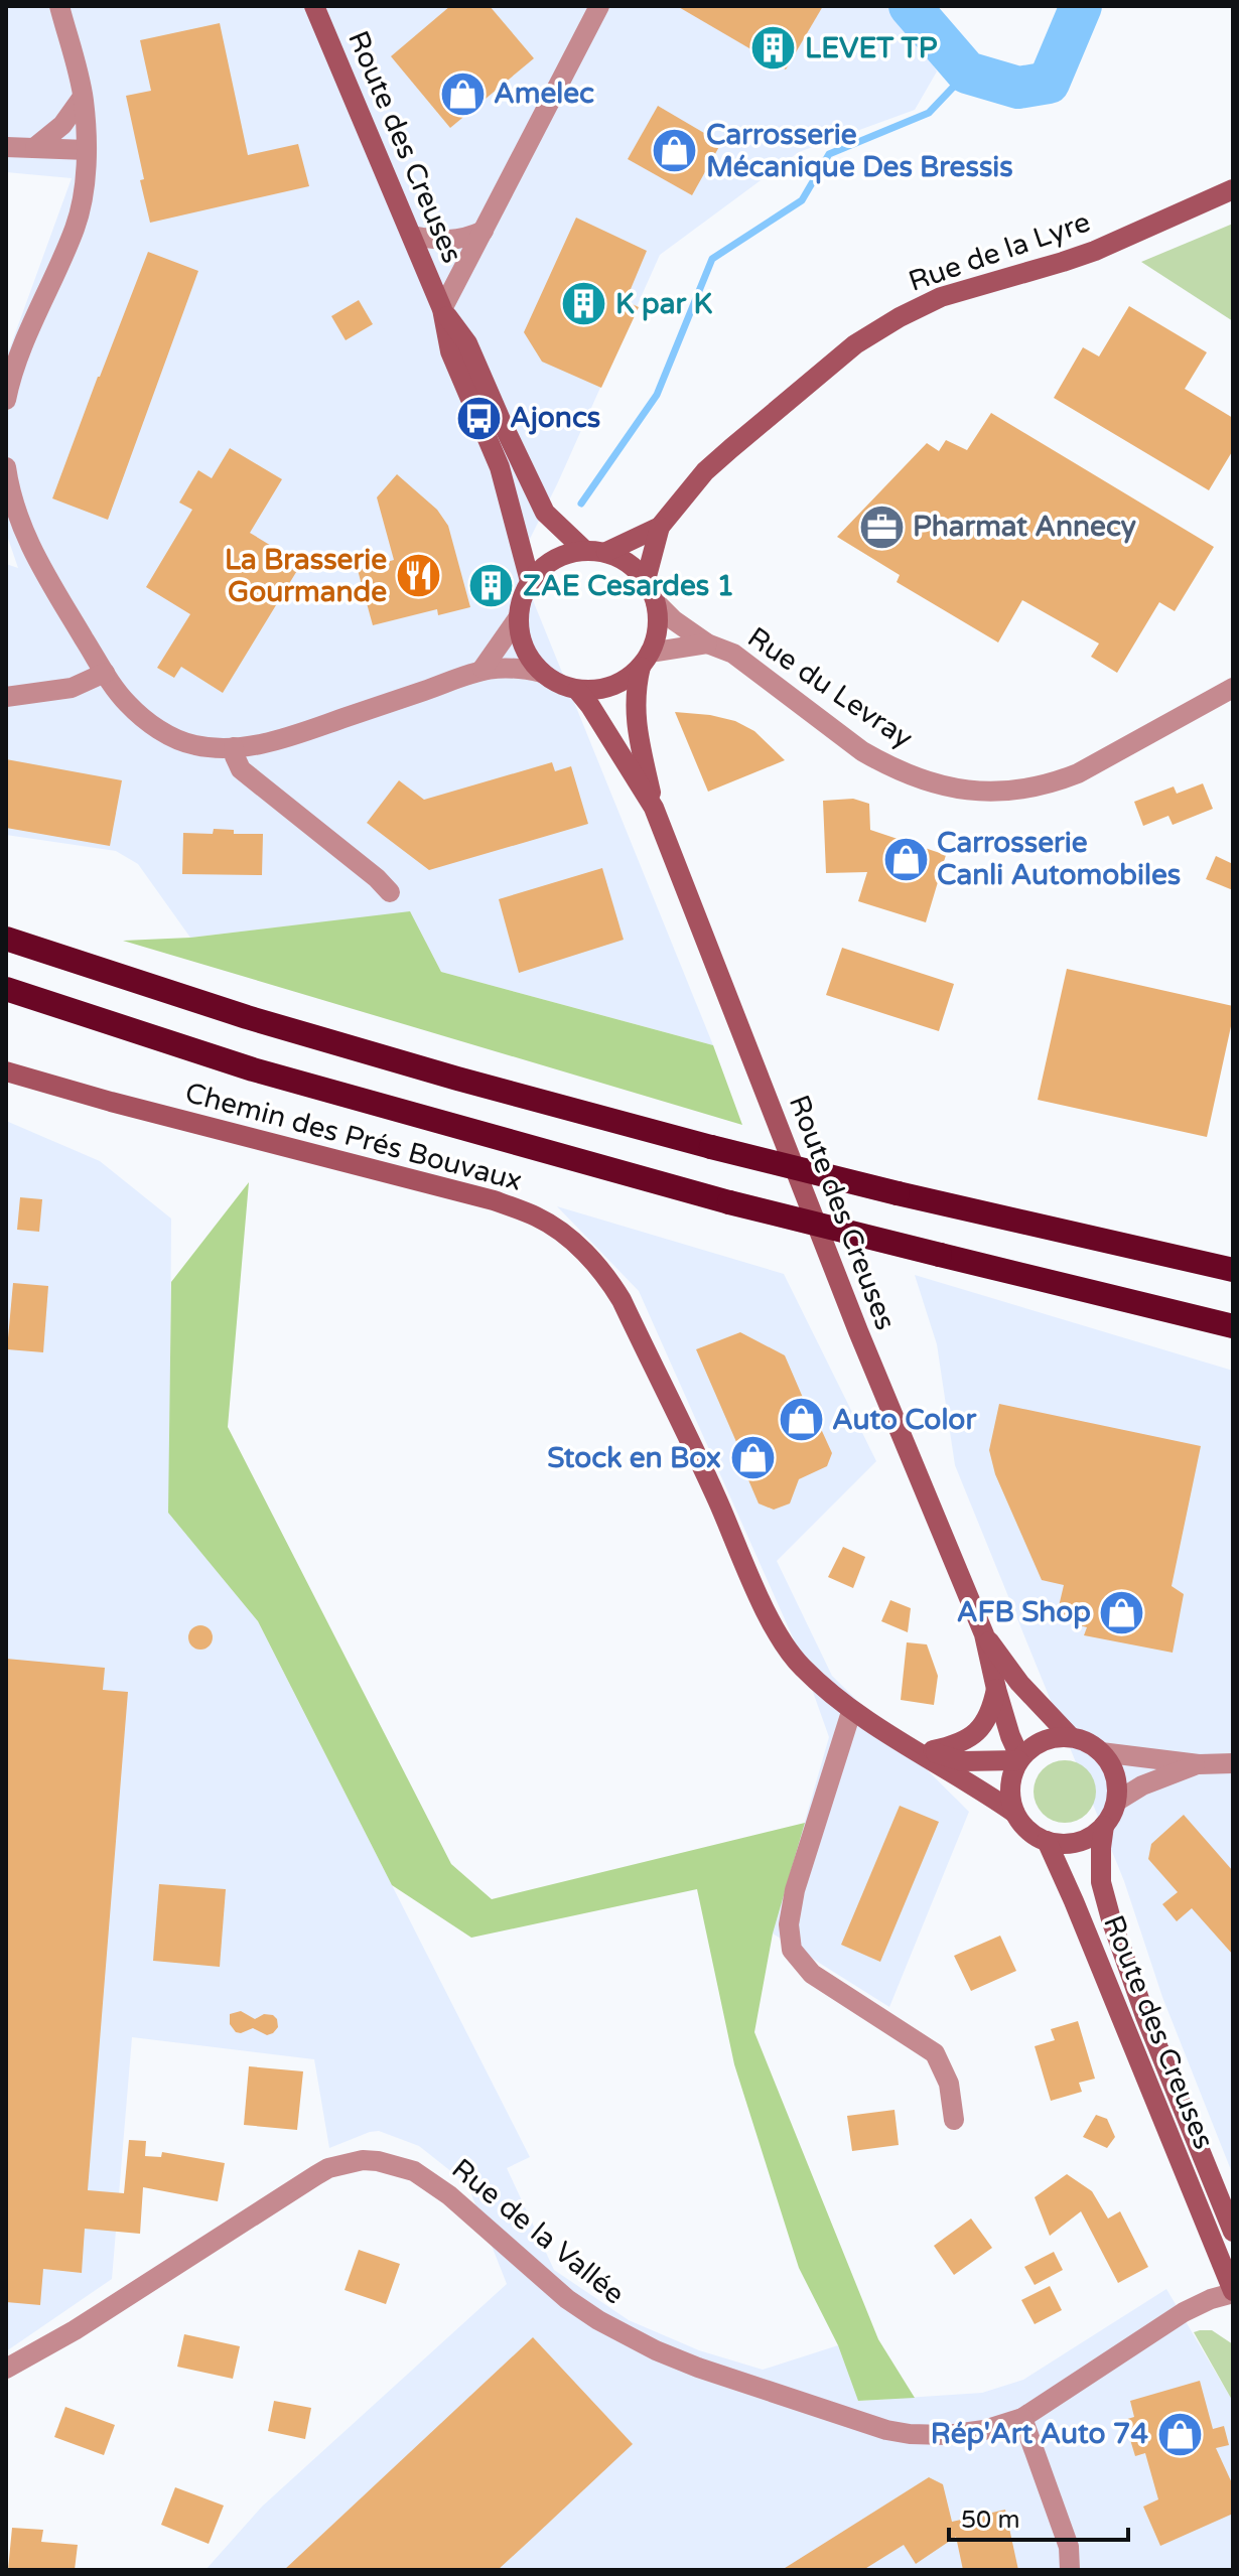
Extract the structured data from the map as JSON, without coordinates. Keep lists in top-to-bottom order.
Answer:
{
  "streets": {
    "main road": ["Route des Creuses", "Rue de la Lyre", "Chemin des Prés Bouvaux"],
    "street": ["Rue du Levray", "Rue de la Vallée"]
  },
  "crossings": [
    ["Route des Creuses", "Rue de la Lyre"],
    ["Route des Creuses", "Rue du Levray"],
    ["Route des Creuses", "Rue de la Vallée"],
    ["Rue de la Lyre", "Rue du Levray"]
  ],
  "places": {
    "building": ["LEVET TP", "K par K", "ZAE Cesardes 1"],
    "shop": [
      "Amelec",
      "Carrosserie Mécanique Des Bressis",
      "Carrosserie Canli Automobiles",
      "Auto Color",
      "Stock en Box",
      "AFB Shop",
      "Rép'Art Auto 74"
    ],
    "bus stop": ["Ajoncs"],
    "office": ["Pharmat Annecy"],
    "restaurant": ["La Brasserie Gourmande"]
  },
  "scale_bar": "50 m"
}
